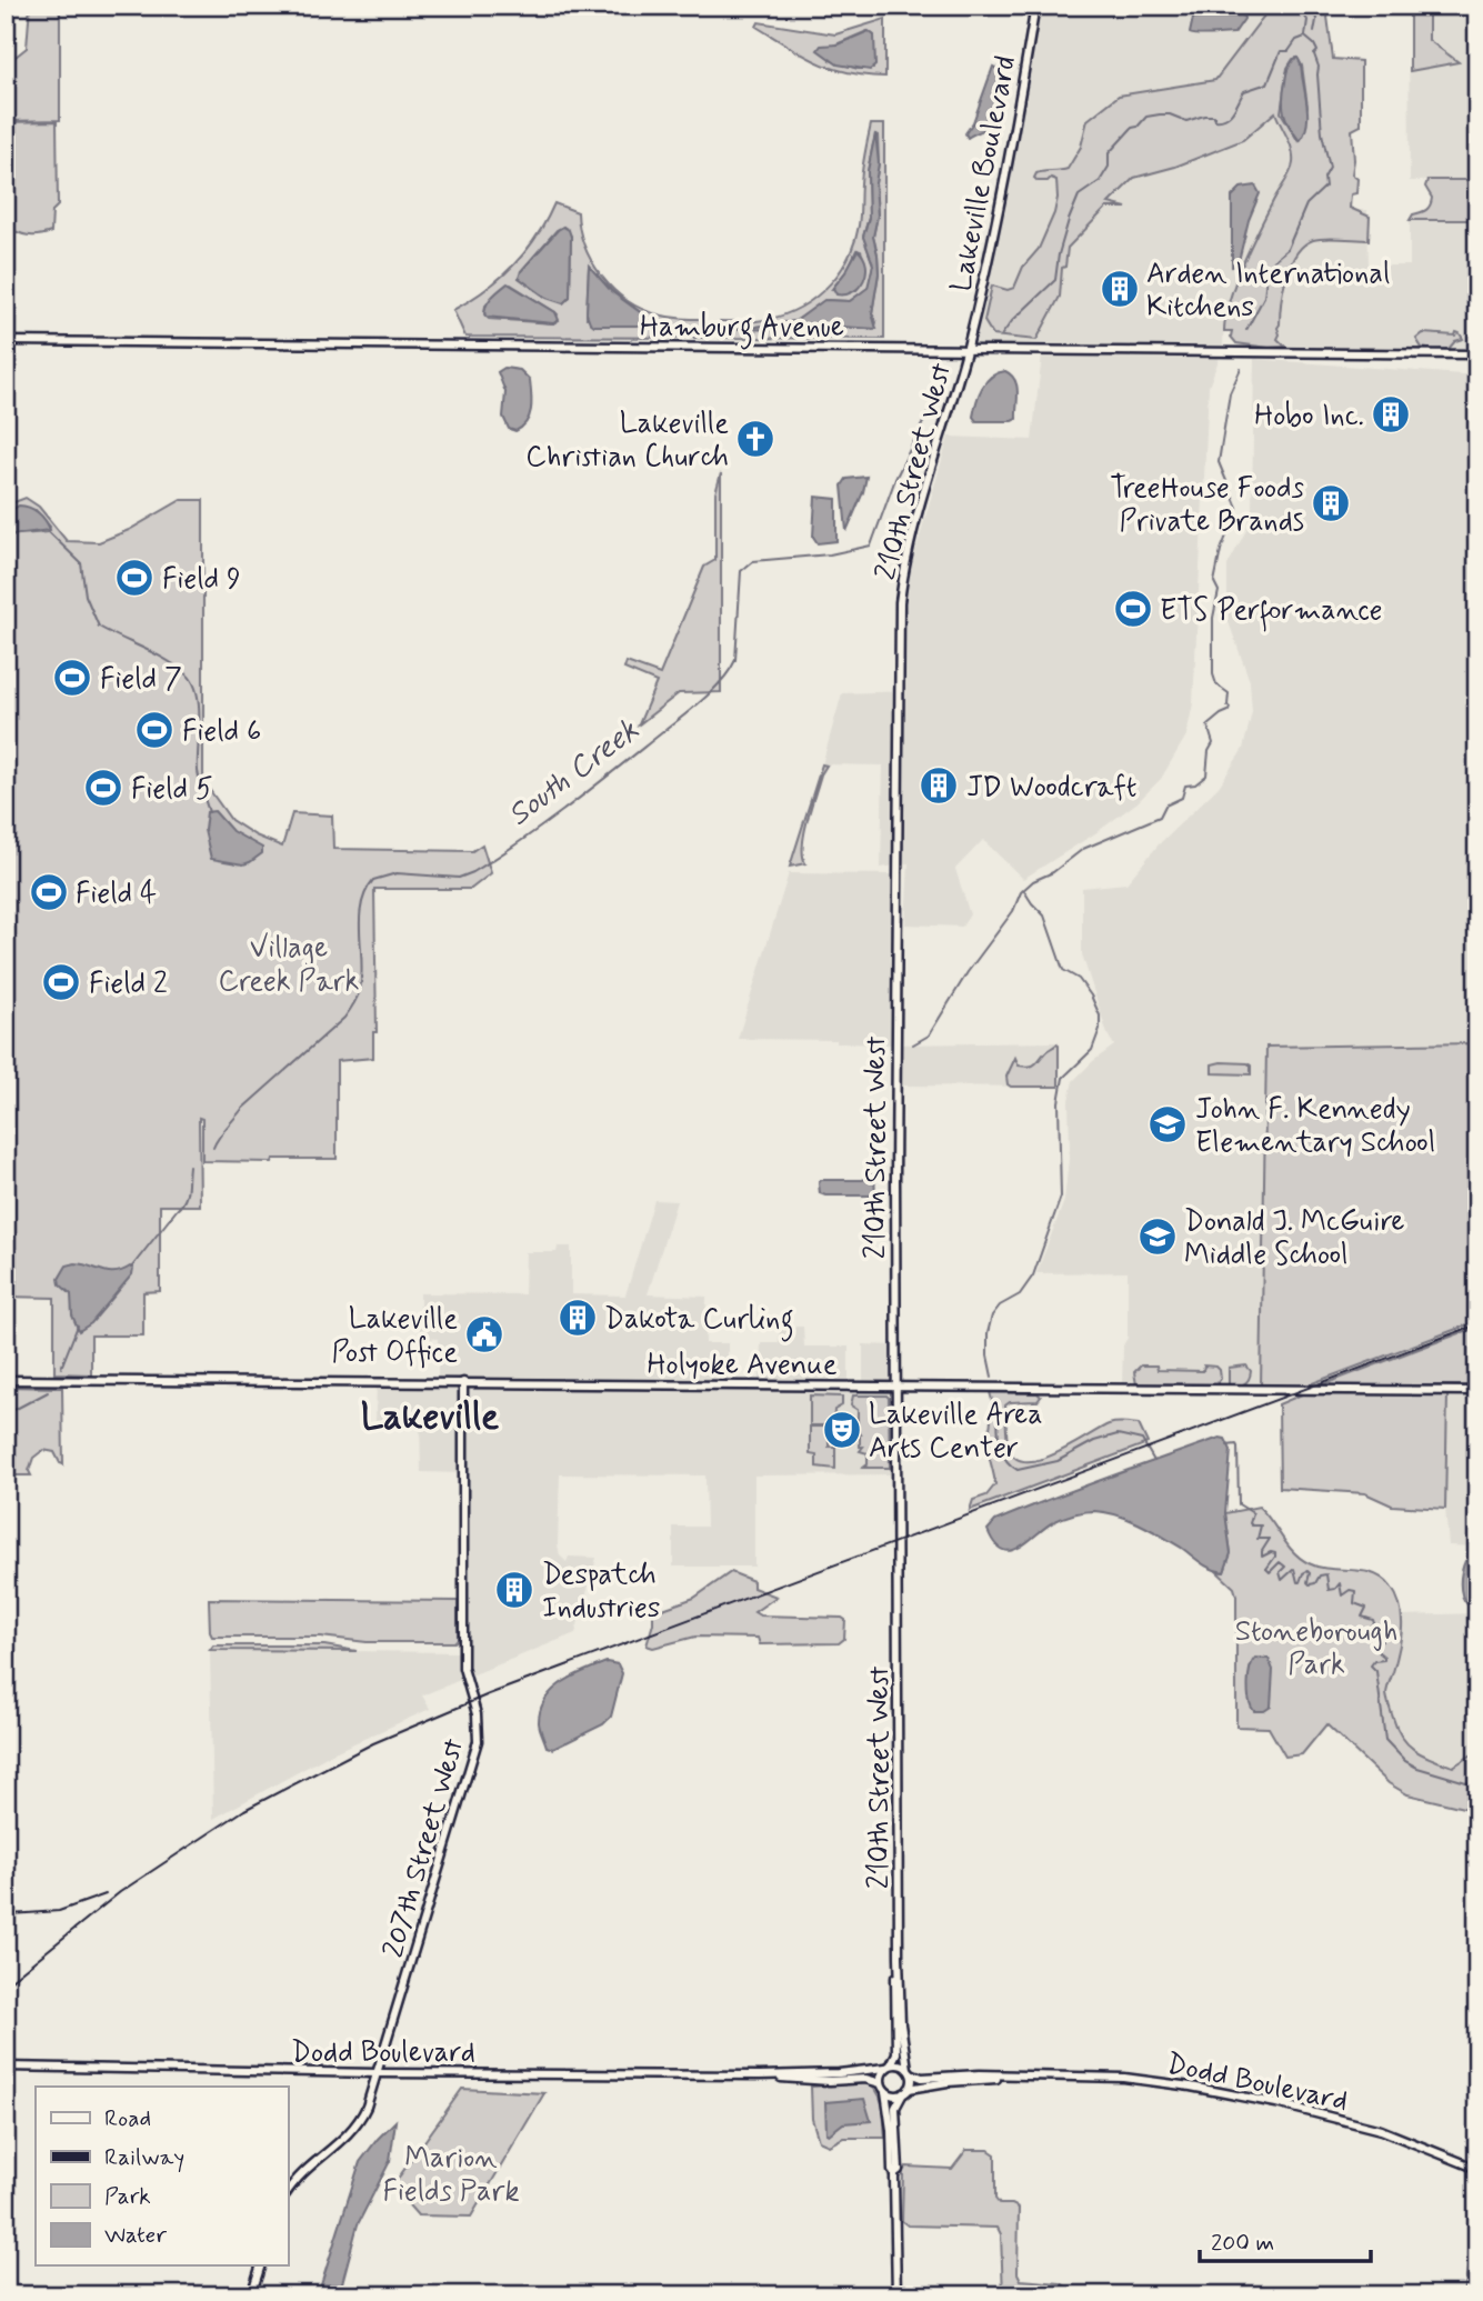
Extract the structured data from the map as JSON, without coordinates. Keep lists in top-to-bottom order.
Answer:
{
  "streets": {
    "street": [
      "Lakeville Boulevard",
      "Hamburg Avenue",
      "210th Street West",
      "Holyoke Avenue",
      "207th Street West",
      "Dodd Boulevard"
    ]
  },
  "crossings": [
    ["Lakeville Boulevard", "Hamburg Avenue"],
    ["Lakeville Boulevard", "210th Street West"],
    ["Hamburg Avenue", "210th Street West"],
    ["210th Street West", "Holyoke Avenue"],
    ["210th Street West", "Dodd Boulevard"],
    ["Holyoke Avenue", "207th Street West"],
    ["207th Street West", "Dodd Boulevard"]
  ],
  "districts": ["Lakeville"],
  "water": ["South Creek"],
  "parks": ["Village Creek Park", "Stoneborough Park", "Marion Fields Park"],
  "places": {
    "building": [
      "Arden International Kitchens",
      "Hobo Inc.",
      "TreeHouse Foods Private Brands",
      "JD Woodcraft",
      "Dakota Curling",
      "Despatch Industries"
    ],
    "church": ["Lakeville Christian Church"],
    "sports": [
      "Field 9",
      "ETS Performance",
      "Field 7",
      "Field 6",
      "Field 5",
      "Field 4",
      "Field 2"
    ],
    "school or university": ["John F. Kennedy Elementary School", "Donald J. McGuire Middle School"],
    "public building": ["Lakeville Post Office"],
    "theatre": ["Lakeville Area Arts Center"]
  },
  "legend": [
    "Road",
    "Railway",
    "Park",
    "Water"
  ],
  "scale_bar": "200 m"
}
